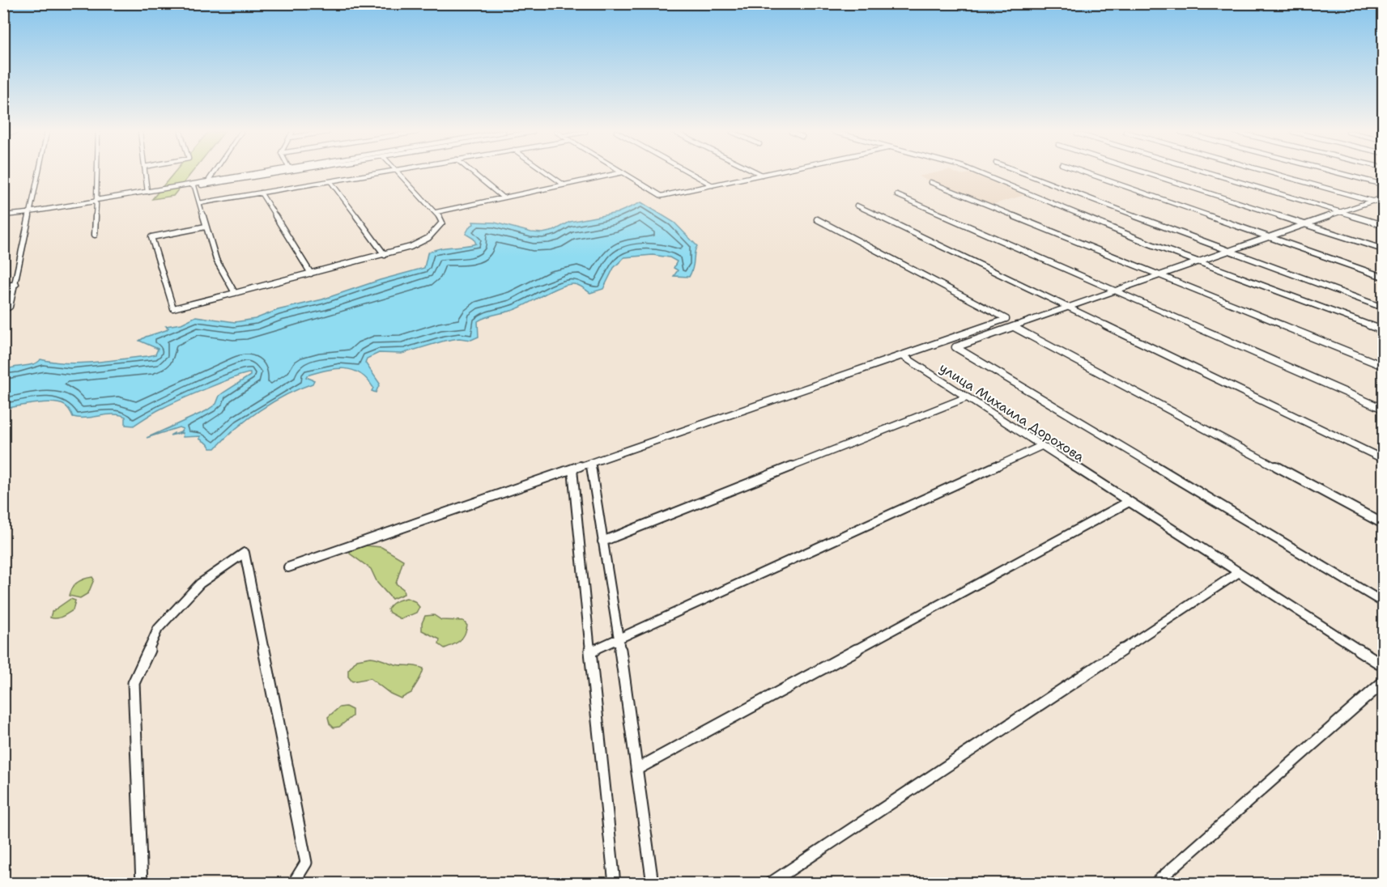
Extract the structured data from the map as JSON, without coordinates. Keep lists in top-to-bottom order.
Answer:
{
  "streets": {
    "street": ["улица Михаила Дорохова"]
  }
}
